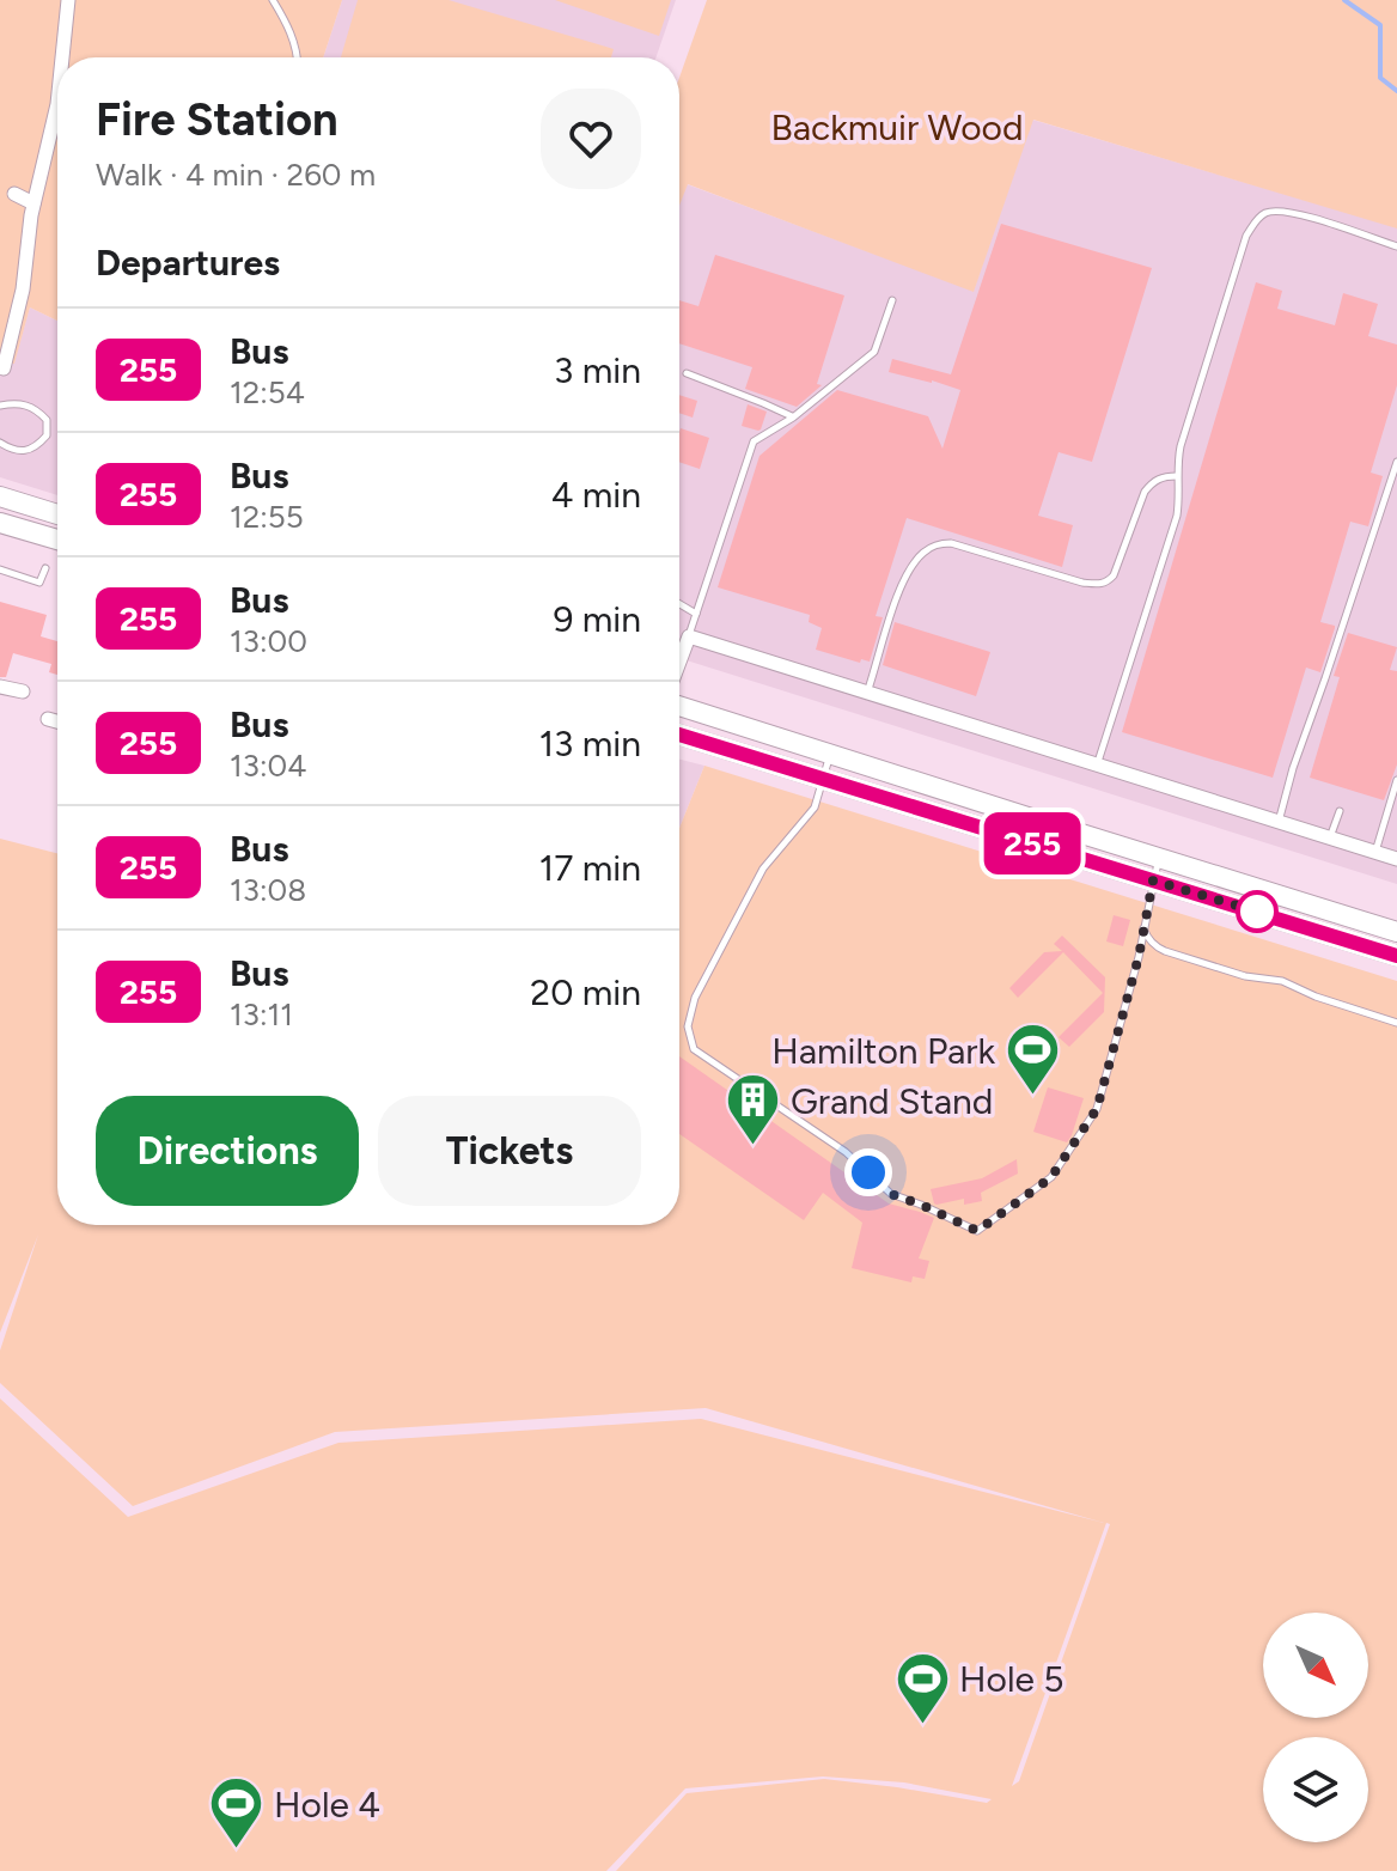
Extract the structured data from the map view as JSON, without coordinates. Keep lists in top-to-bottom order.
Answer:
{
  "parks": ["Backmuir Wood"],
  "places": {
    "sports": ["Hamilton Park", "Hole 5", "Hole 4"],
    "building": ["Grand Stand"]
  },
  "lines": ["bus line 255"],
  "north": "bottom right",
  "page": {
    "on_map": "255",
    "heading": [
      ["Fire Station", "Walk · 4 min · 260 m"],
      "Departures"
    ],
    "list": [
      {
        "mark": "255",
        "name": "Bus",
        "note": "12:54",
        "value": "3 min"
      },
      {
        "mark": "255",
        "name": "Bus",
        "note": "12:55",
        "value": "4 min"
      },
      {
        "mark": "255",
        "name": "Bus",
        "note": "13:00",
        "value": "9 min"
      },
      {
        "mark": "255",
        "name": "Bus",
        "note": "13:04",
        "value": "13 min"
      },
      {
        "mark": "255",
        "name": "Bus",
        "note": "13:08",
        "value": "17 min"
      },
      {
        "mark": "255",
        "name": "Bus",
        "note": "13:11",
        "value": "20 min"
      }
    ],
    "buttons": ["Directions", "Tickets"]
  }
}
